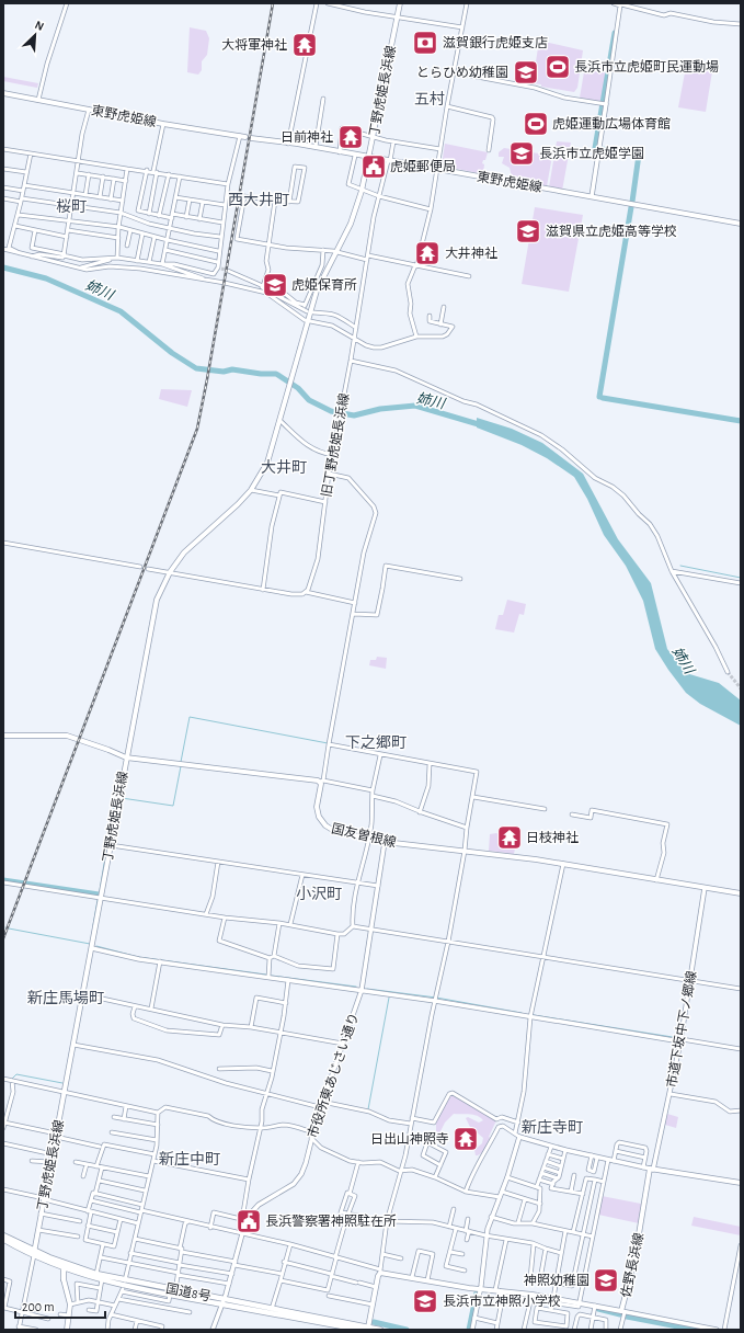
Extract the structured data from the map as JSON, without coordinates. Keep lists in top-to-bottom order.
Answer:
{
  "streets": {
    "highway": ["国道8号"],
    "main road": [
      "丁野虎姫長浜線",
      "東野虎姫線",
      "国友曽根線",
      "佐野長浜線"
    ],
    "street": ["旧丁野虎姫長浜線", "市道下坂中下ノ郷線", "市役所東あじさい通り"]
  },
  "crossings": [
    ["丁野虎姫長浜線", "東野虎姫線"],
    ["丁野虎姫長浜線", "国道8号"],
    ["東野虎姫線", "旧丁野虎姫長浜線"],
    ["国友曽根線", "市道下坂中下ノ郷線"],
    ["国友曽根線", "市役所東あじさい通り"],
    ["市道下坂中下ノ郷線", "佐野長浜線"]
  ],
  "districts": [
    "五村",
    "西大井町",
    "桜町",
    "大井町",
    "下之郷町",
    "小沢町",
    "新庄馬場町",
    "新庄寺町",
    "新庄中町"
  ],
  "water": ["姉川"],
  "places": {
    "bank": ["滋賀銀行虎姫支店"],
    "temple": [
      "大将軍神社",
      "日前神社",
      "大井神社",
      "日枝神社",
      "日出山神照寺"
    ],
    "sports": ["長浜市立虎姫町民運動場", "虎姫運動広場体育館"],
    "school or university": [
      "とらひめ幼稚園",
      "長浜市立虎姫学園",
      "滋賀県立虎姫高等学校",
      "虎姫保育所",
      "神照幼稚園",
      "長浜市立神照小学校"
    ],
    "public building": ["虎姫郵便局", "長浜警察署神照駐在所"]
  },
  "scale_bar": "200 m",
  "north": "top right"
}
